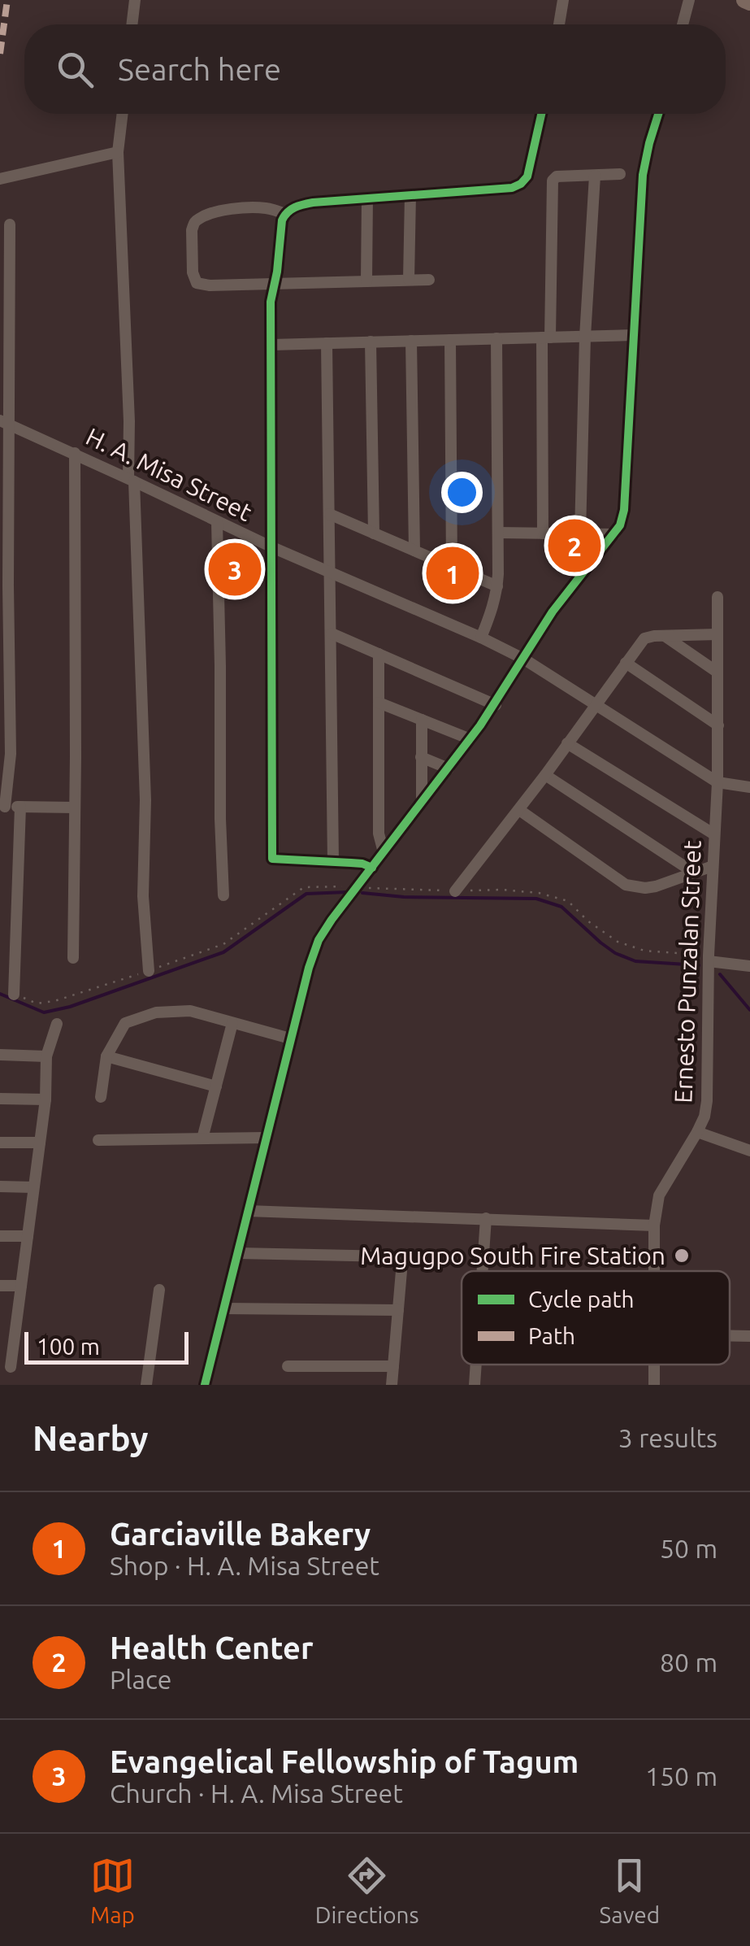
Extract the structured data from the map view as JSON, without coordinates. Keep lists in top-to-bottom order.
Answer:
{
  "streets": {
    "street": ["H. A. Misa Street", "Ernesto Punzalan Street"]
  },
  "crossings": [
    ["H. A. Misa Street", "Ernesto Punzalan Street"]
  ],
  "places": ["Magugpo South Fire Station"],
  "legend": ["Cycle path", "Path"],
  "scale_bar": "100 m",
  "page": {
    "search": "Search here",
    "pins": ["2", "3", "1"],
    "scale": "100 m",
    "heading": ["Nearby", "3 results"],
    "list": [
      {
        "mark": "1",
        "name": "Garciaville Bakery",
        "note": "Shop · H. A. Misa Street",
        "value": "50 m"
      },
      {
        "mark": "2",
        "name": "Health Center",
        "note": "Place",
        "value": "80 m"
      },
      {
        "mark": "3",
        "name": "Evangelical Fellowship of Tagum",
        "note": "Church · H. A. Misa Street",
        "value": "150 m"
      }
    ],
    "nav": ["Map", "Directions", "Saved"]
  }
}
